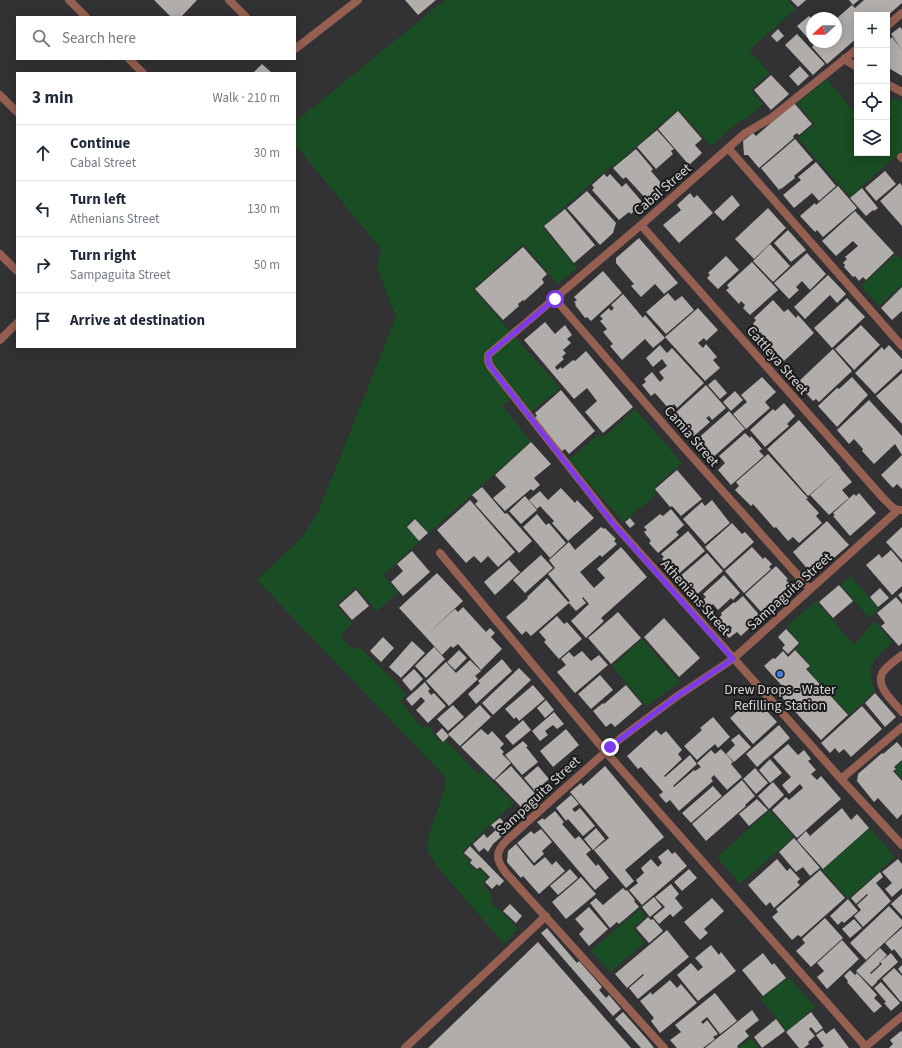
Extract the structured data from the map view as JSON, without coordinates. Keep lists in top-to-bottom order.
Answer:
{
  "streets": {
    "street": [
      "Cabal Street",
      "Cattleya Street",
      "Camia Street",
      "Sampaguita Street",
      "Athenians Street"
    ]
  },
  "crossings": [
    ["Cabal Street", "Cattleya Street"],
    ["Cabal Street", "Camia Street"],
    ["Cabal Street", "Athenians Street"],
    ["Cattleya Street", "Sampaguita Street"],
    ["Camia Street", "Sampaguita Street"],
    ["Sampaguita Street", "Athenians Street"]
  ],
  "places": ["Drew Drops - Water Refilling Station"],
  "north": "left",
  "page": {
    "map_buttons": ["+", "−"],
    "search": "Search here",
    "heading": ["3 min", "Walk · 210 m"],
    "list": [
      ["Continue", "Cabal Street", "30 m"],
      ["Turn left", "Athenians Street", "130 m"],
      ["Turn right", "Sampaguita Street", "50 m"],
      "Arrive at destination"
    ]
  }
}
